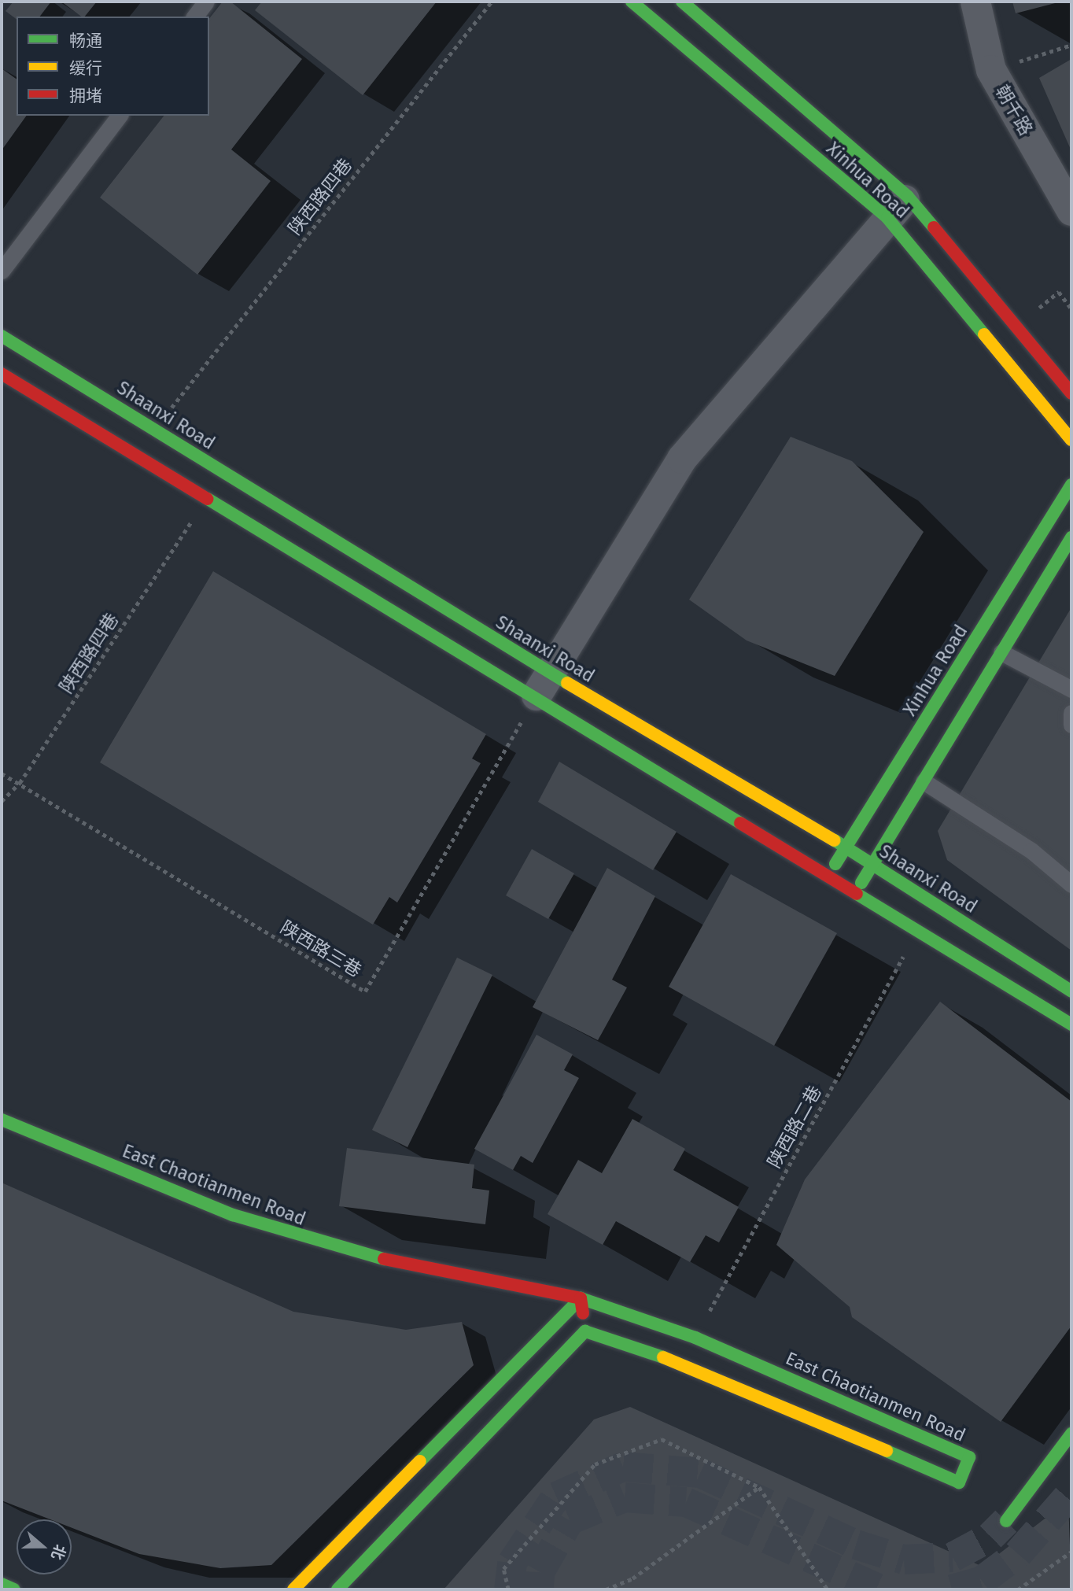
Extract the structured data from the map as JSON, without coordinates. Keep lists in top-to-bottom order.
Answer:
{
  "streets": {
    "main road": ["Xinhua Road", "Shaanxi Road", "East Chaotianmen Road"],
    "street": ["朝千路"],
    "path": ["陕西路四巷", "陕西路三巷", "陕西路二巷"]
  },
  "crossings": [
    ["Xinhua Road", "Shaanxi Road"],
    ["陕西路四巷", "陕西路三巷"],
    ["陕西路二巷", "East Chaotianmen Road"]
  ],
  "legend": ["畅通", "缓行", "拥堵"],
  "north": "right"
}
